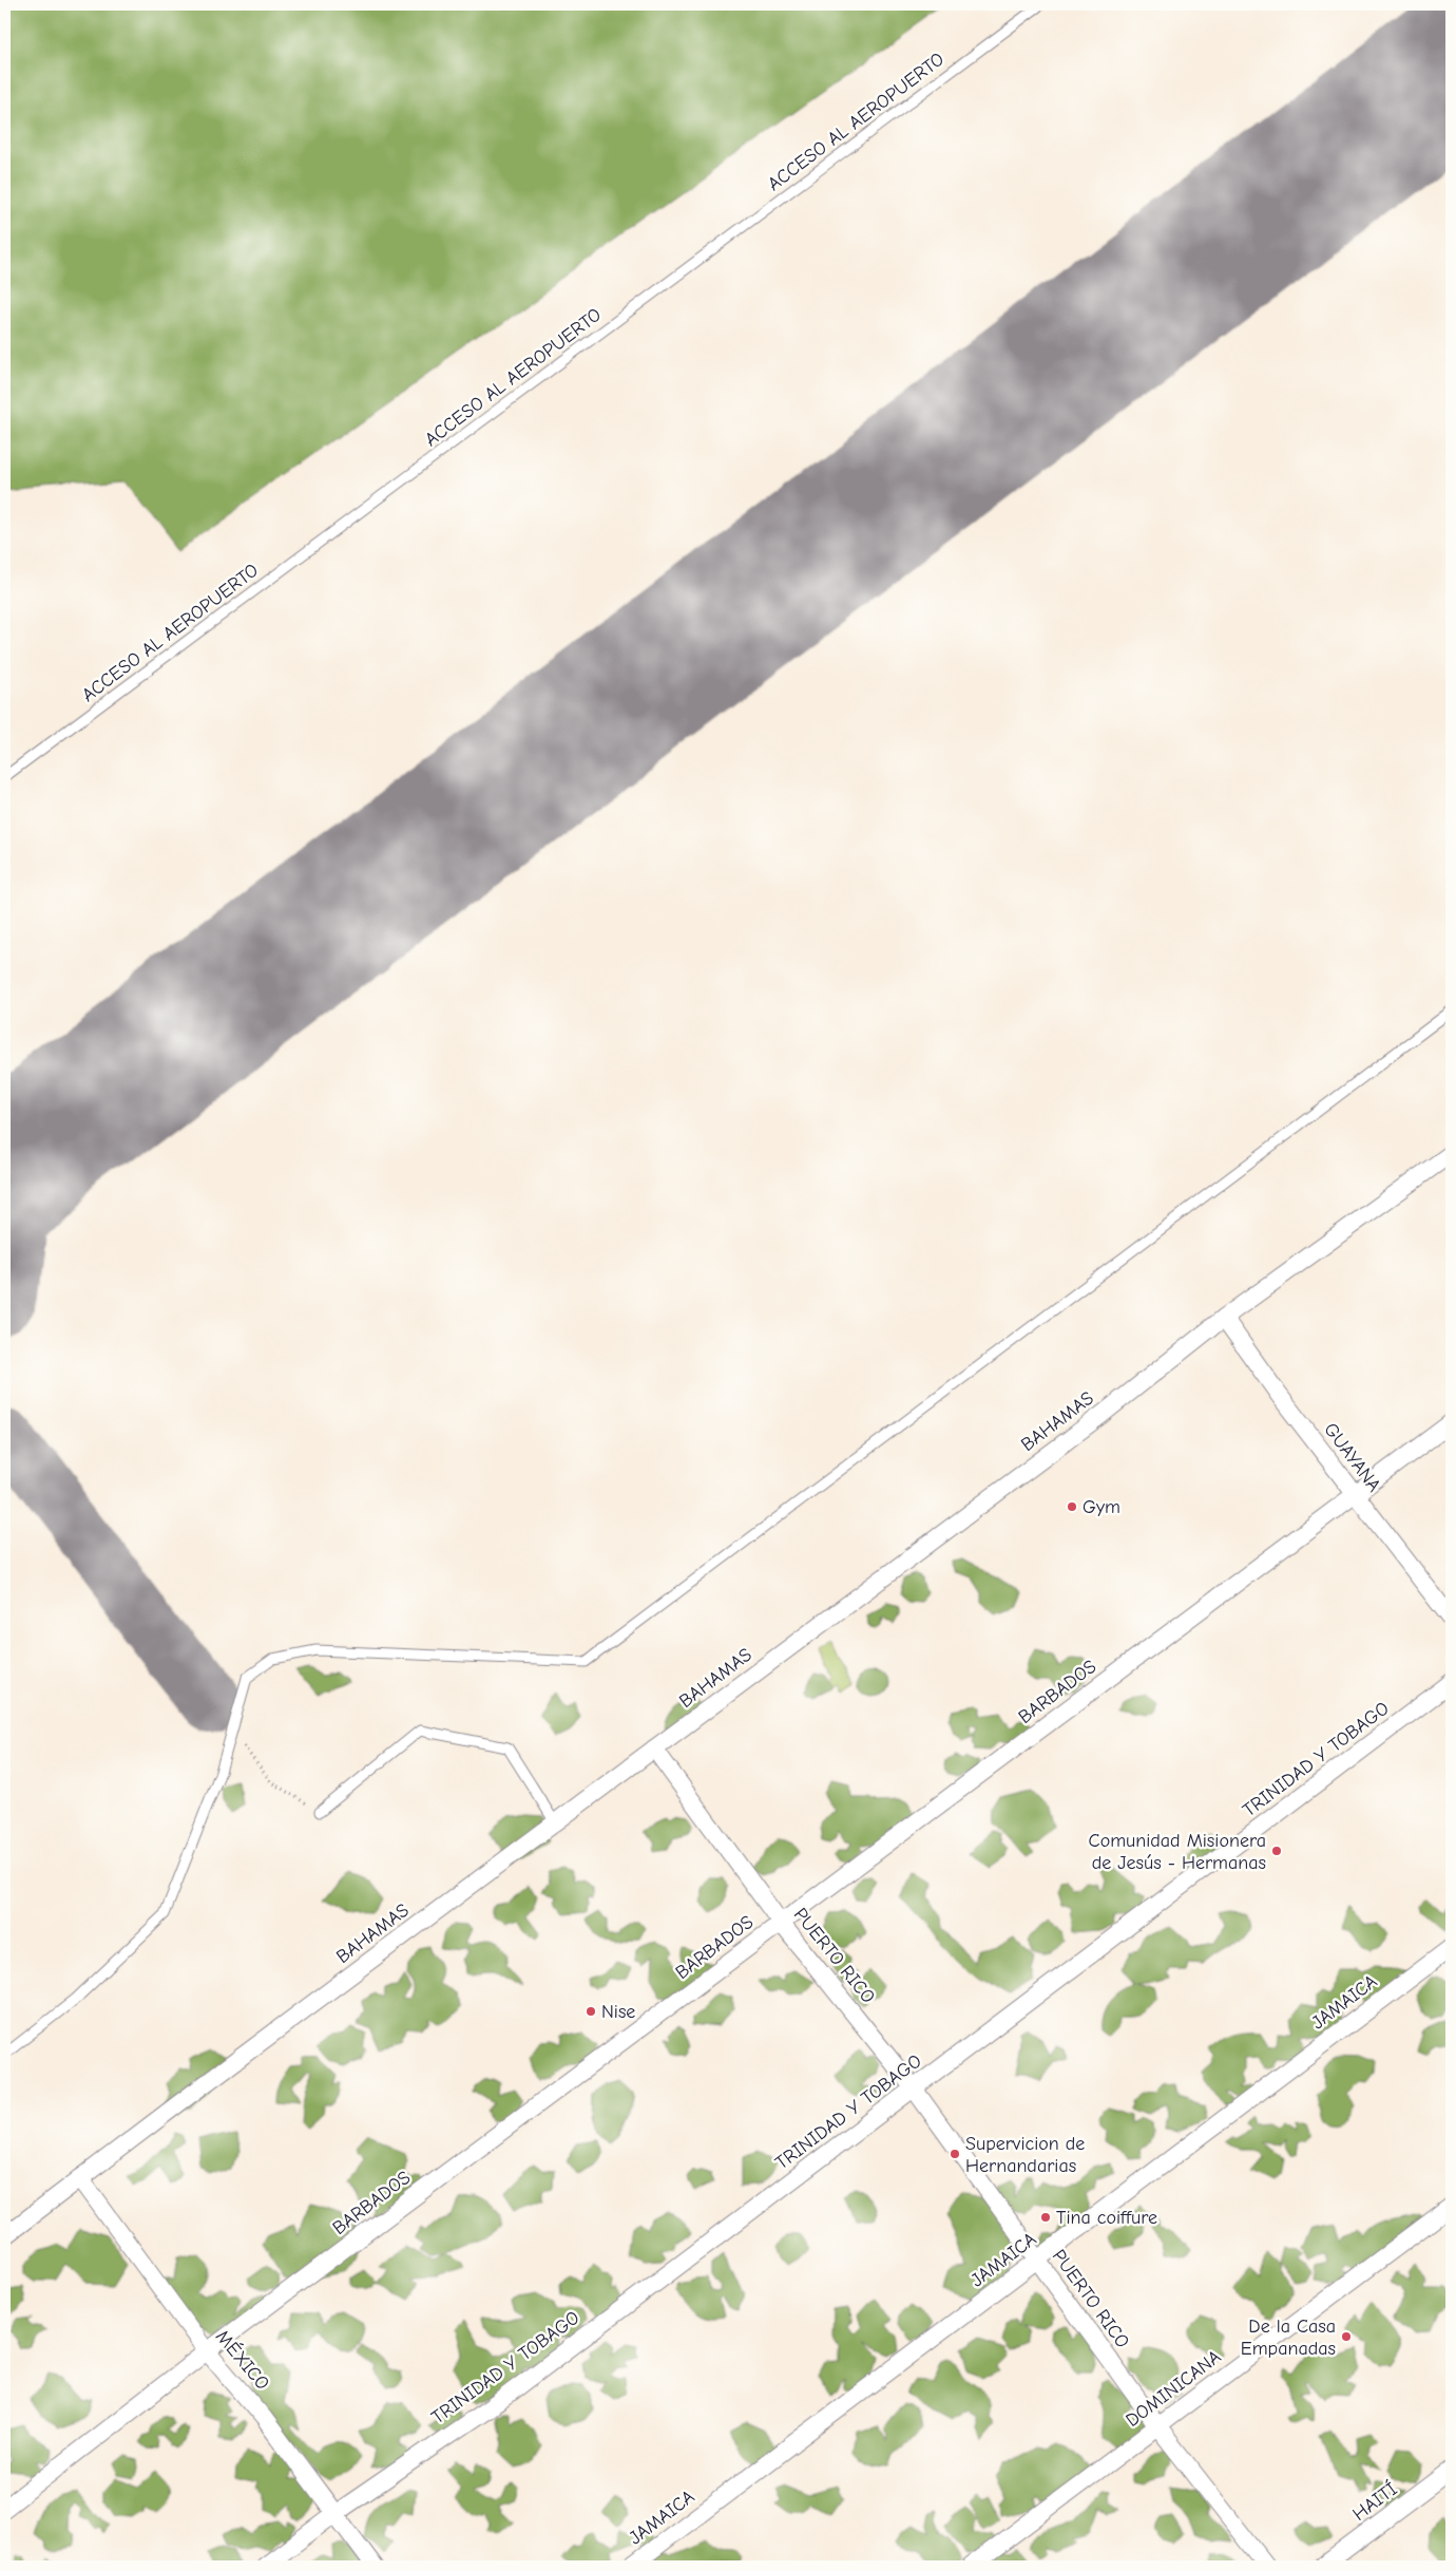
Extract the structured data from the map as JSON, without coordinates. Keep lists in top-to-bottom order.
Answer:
{
  "streets": {
    "street": [
      "BAHAMAS",
      "GUAYANA",
      "BARBADOS",
      "TRINIDAD Y TOBAGO",
      "PUERTO RICO",
      "JAMAICA",
      "MÉXICO",
      "DOMINICANA",
      "HAITÍ"
    ],
    "lane": ["ACCESO AL AEROPUERTO"]
  },
  "crossings": [
    ["BAHAMAS", "GUAYANA"],
    ["BAHAMAS", "PUERTO RICO"],
    ["BAHAMAS", "MÉXICO"],
    ["GUAYANA", "BARBADOS"],
    ["BARBADOS", "PUERTO RICO"],
    ["BARBADOS", "MÉXICO"],
    ["TRINIDAD Y TOBAGO", "PUERTO RICO"],
    ["TRINIDAD Y TOBAGO", "MÉXICO"],
    ["PUERTO RICO", "JAMAICA"],
    ["PUERTO RICO", "DOMINICANA"]
  ],
  "places": [
    "Gym",
    "Comunidad Misionera de Jesús - Hermanas",
    "Nise",
    "Supervicion de Hernandarias",
    "Tina coiffure",
    "De la Casa Empanadas"
  ]
}
